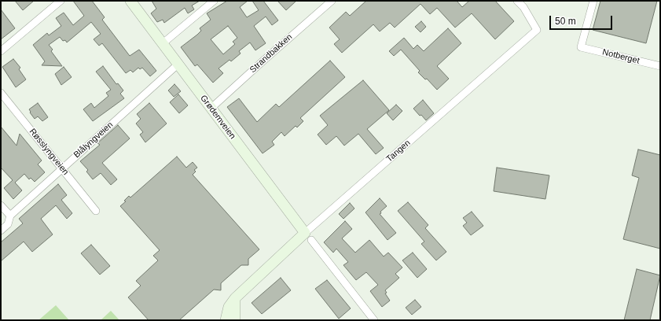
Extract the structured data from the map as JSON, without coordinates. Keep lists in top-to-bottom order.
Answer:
{
  "streets": {
    "main road": ["Grødemveien", "Tangen"],
    "street": [
      "Strandbakken",
      "Notberget",
      "Blålyngveien",
      "Røsslyngveien"
    ]
  },
  "crossings": [
    ["Strandbakken", "Grødemveien"],
    ["Grødemveien", "Blålyngveien"],
    ["Grødemveien", "Tangen"],
    ["Blålyngveien", "Røsslyngveien"]
  ],
  "scale_bar": "50 m"
}
